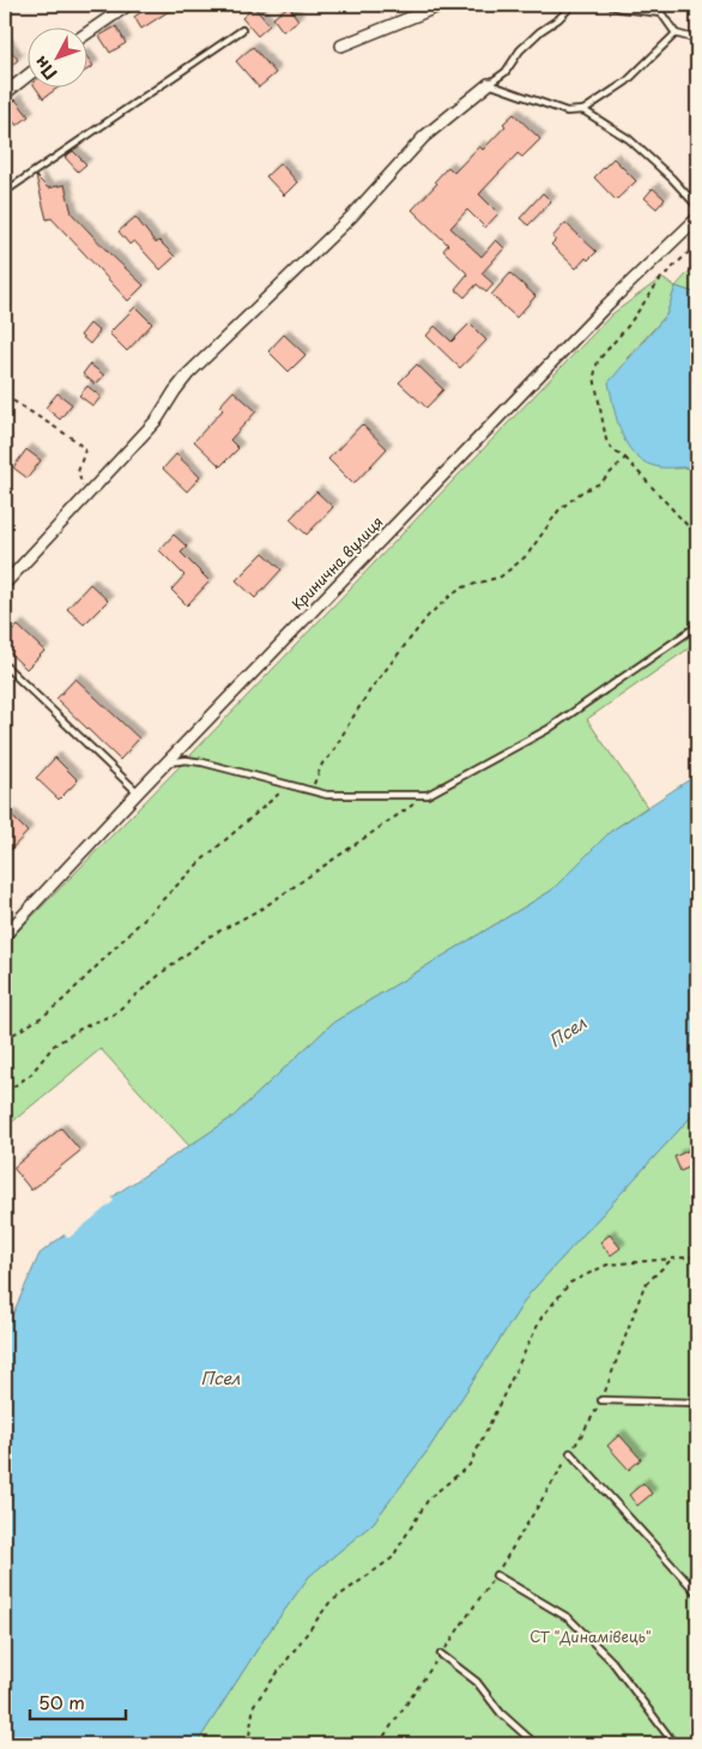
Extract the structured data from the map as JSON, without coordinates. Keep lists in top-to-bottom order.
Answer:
{
  "streets": {
    "street": ["Кринична вулиця"]
  },
  "water": ["Псел"],
  "parks": ["СТ \"Динамівець\""],
  "scale_bar": "50 m",
  "north": "bottom left"
}
